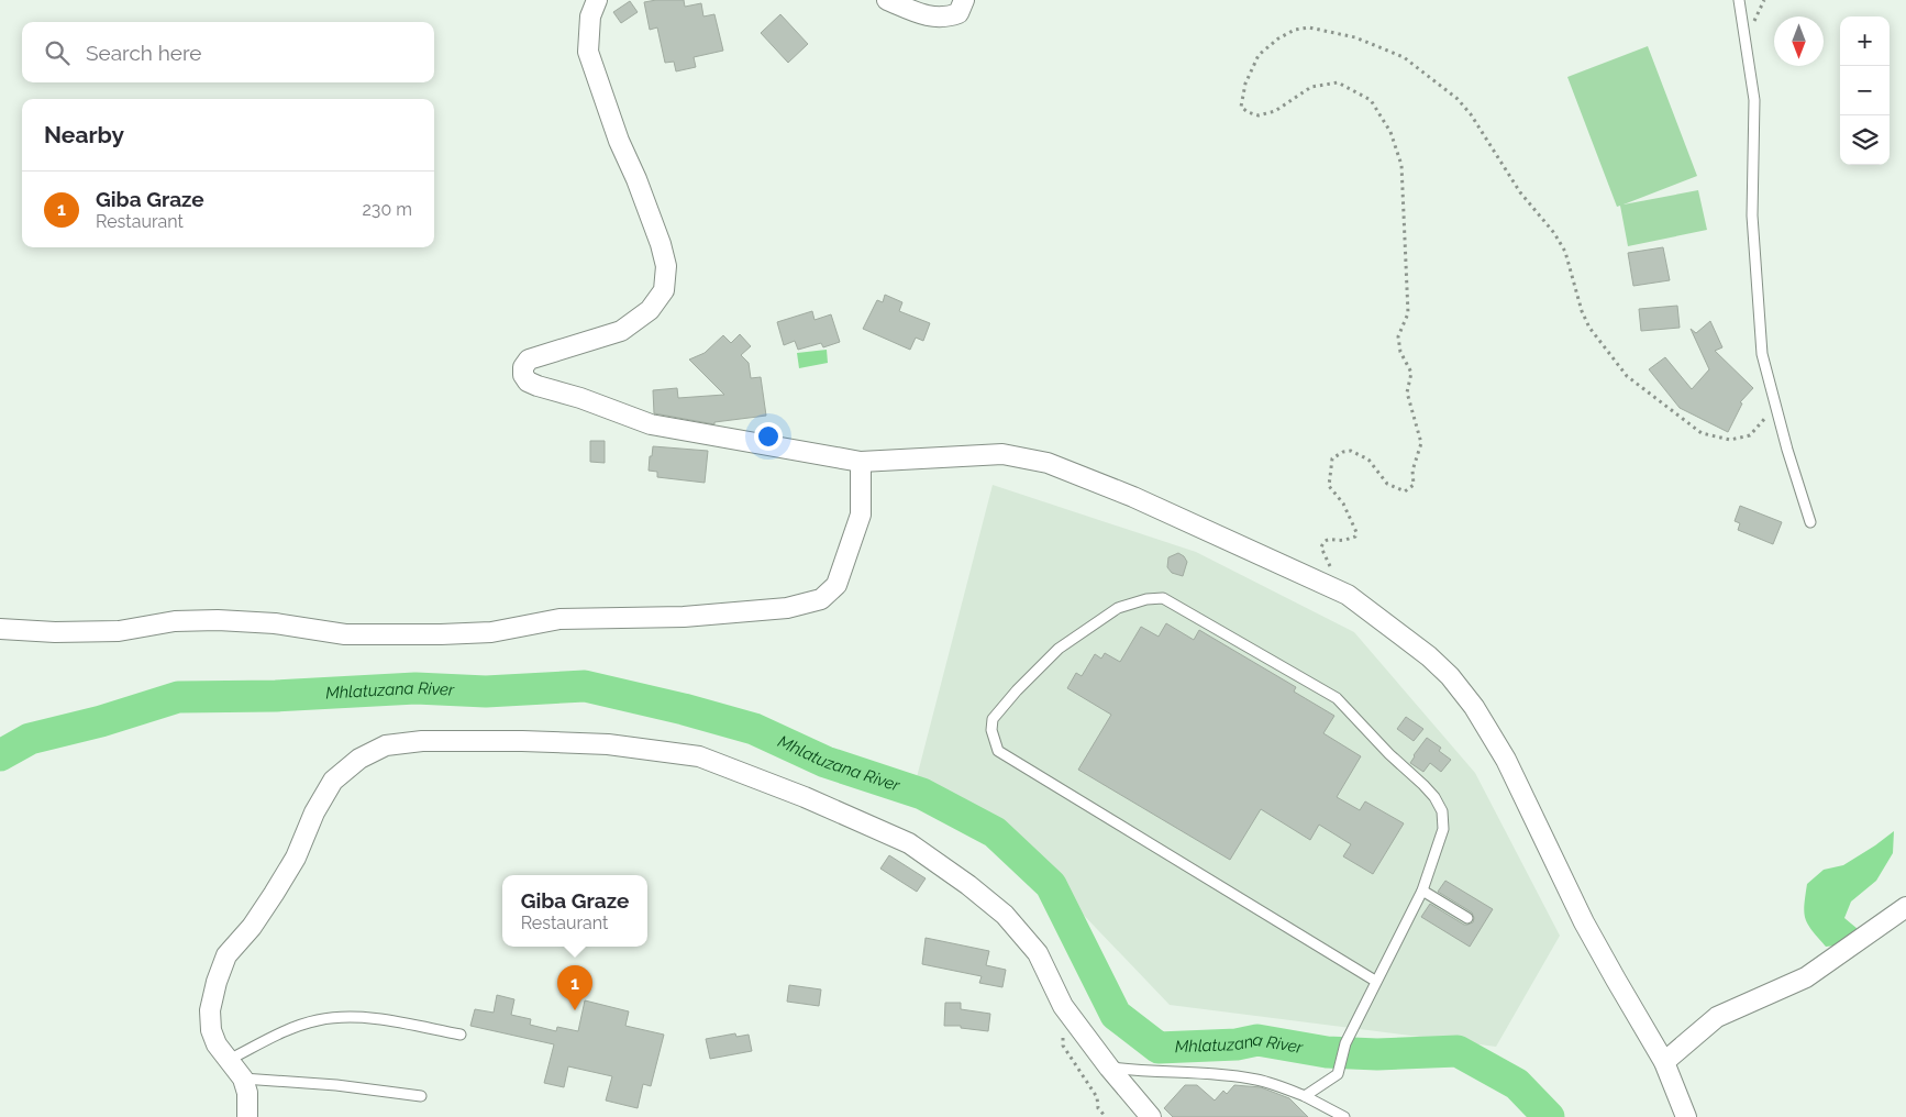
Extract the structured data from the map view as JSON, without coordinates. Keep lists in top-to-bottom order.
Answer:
{
  "water": ["Mhlatuzana River"],
  "north": "bottom",
  "page": {
    "map_buttons": ["+", "−"],
    "search": "Search here",
    "heading": "Nearby",
    "list": [
      {
        "mark": "1",
        "name": "Giba Graze",
        "note": "Restaurant",
        "value": "230 m"
      }
    ],
    "popup": ["Giba Graze", "Restaurant"],
    "pins": "1"
  }
}
